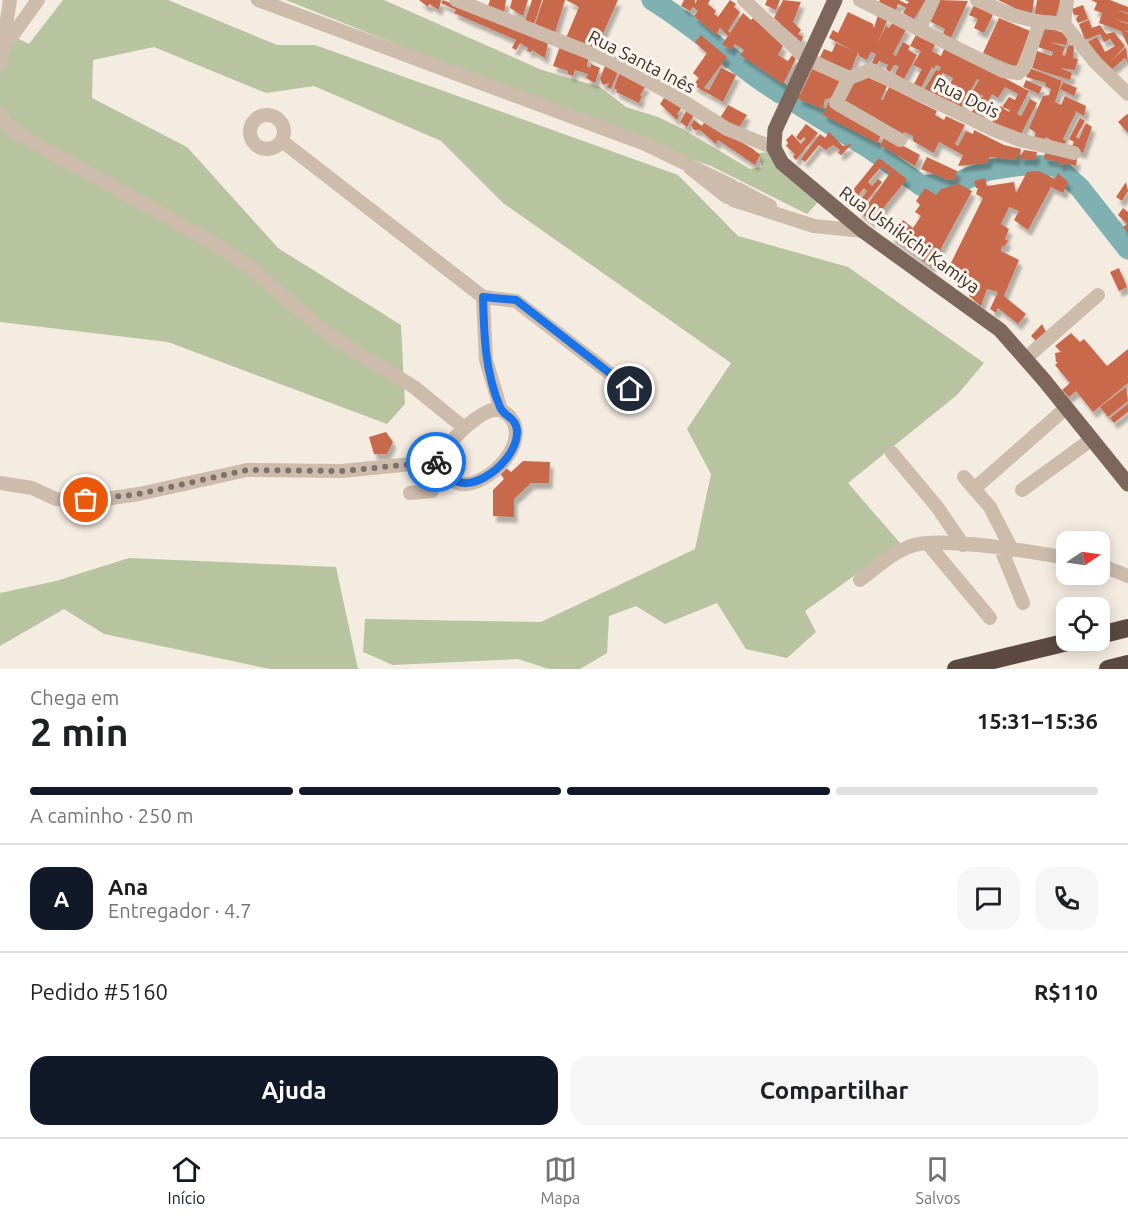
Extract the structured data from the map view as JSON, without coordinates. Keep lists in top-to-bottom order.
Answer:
{
  "streets": {
    "main road": ["Rua Ushikichi Kamiya"],
    "street": ["Rua Santa Inês", "Rua Dois"]
  },
  "crossings": [
    ["Rua Santa Inês", "Rua Ushikichi Kamiya"]
  ],
  "north": "right",
  "page": {
    "heading": ["2 min", "Chega em", "15:31–15:36"],
    "panel": [
      "Ana",
      "Entregador · 4.7",
      "Pedido #5160",
      "R$110"
    ],
    "bar": "A caminho · 250 m",
    "round": "A",
    "buttons": ["Ajuda", "Compartilhar"],
    "tabs": ["Início", "Mapa", "Salvos"]
  }
}
